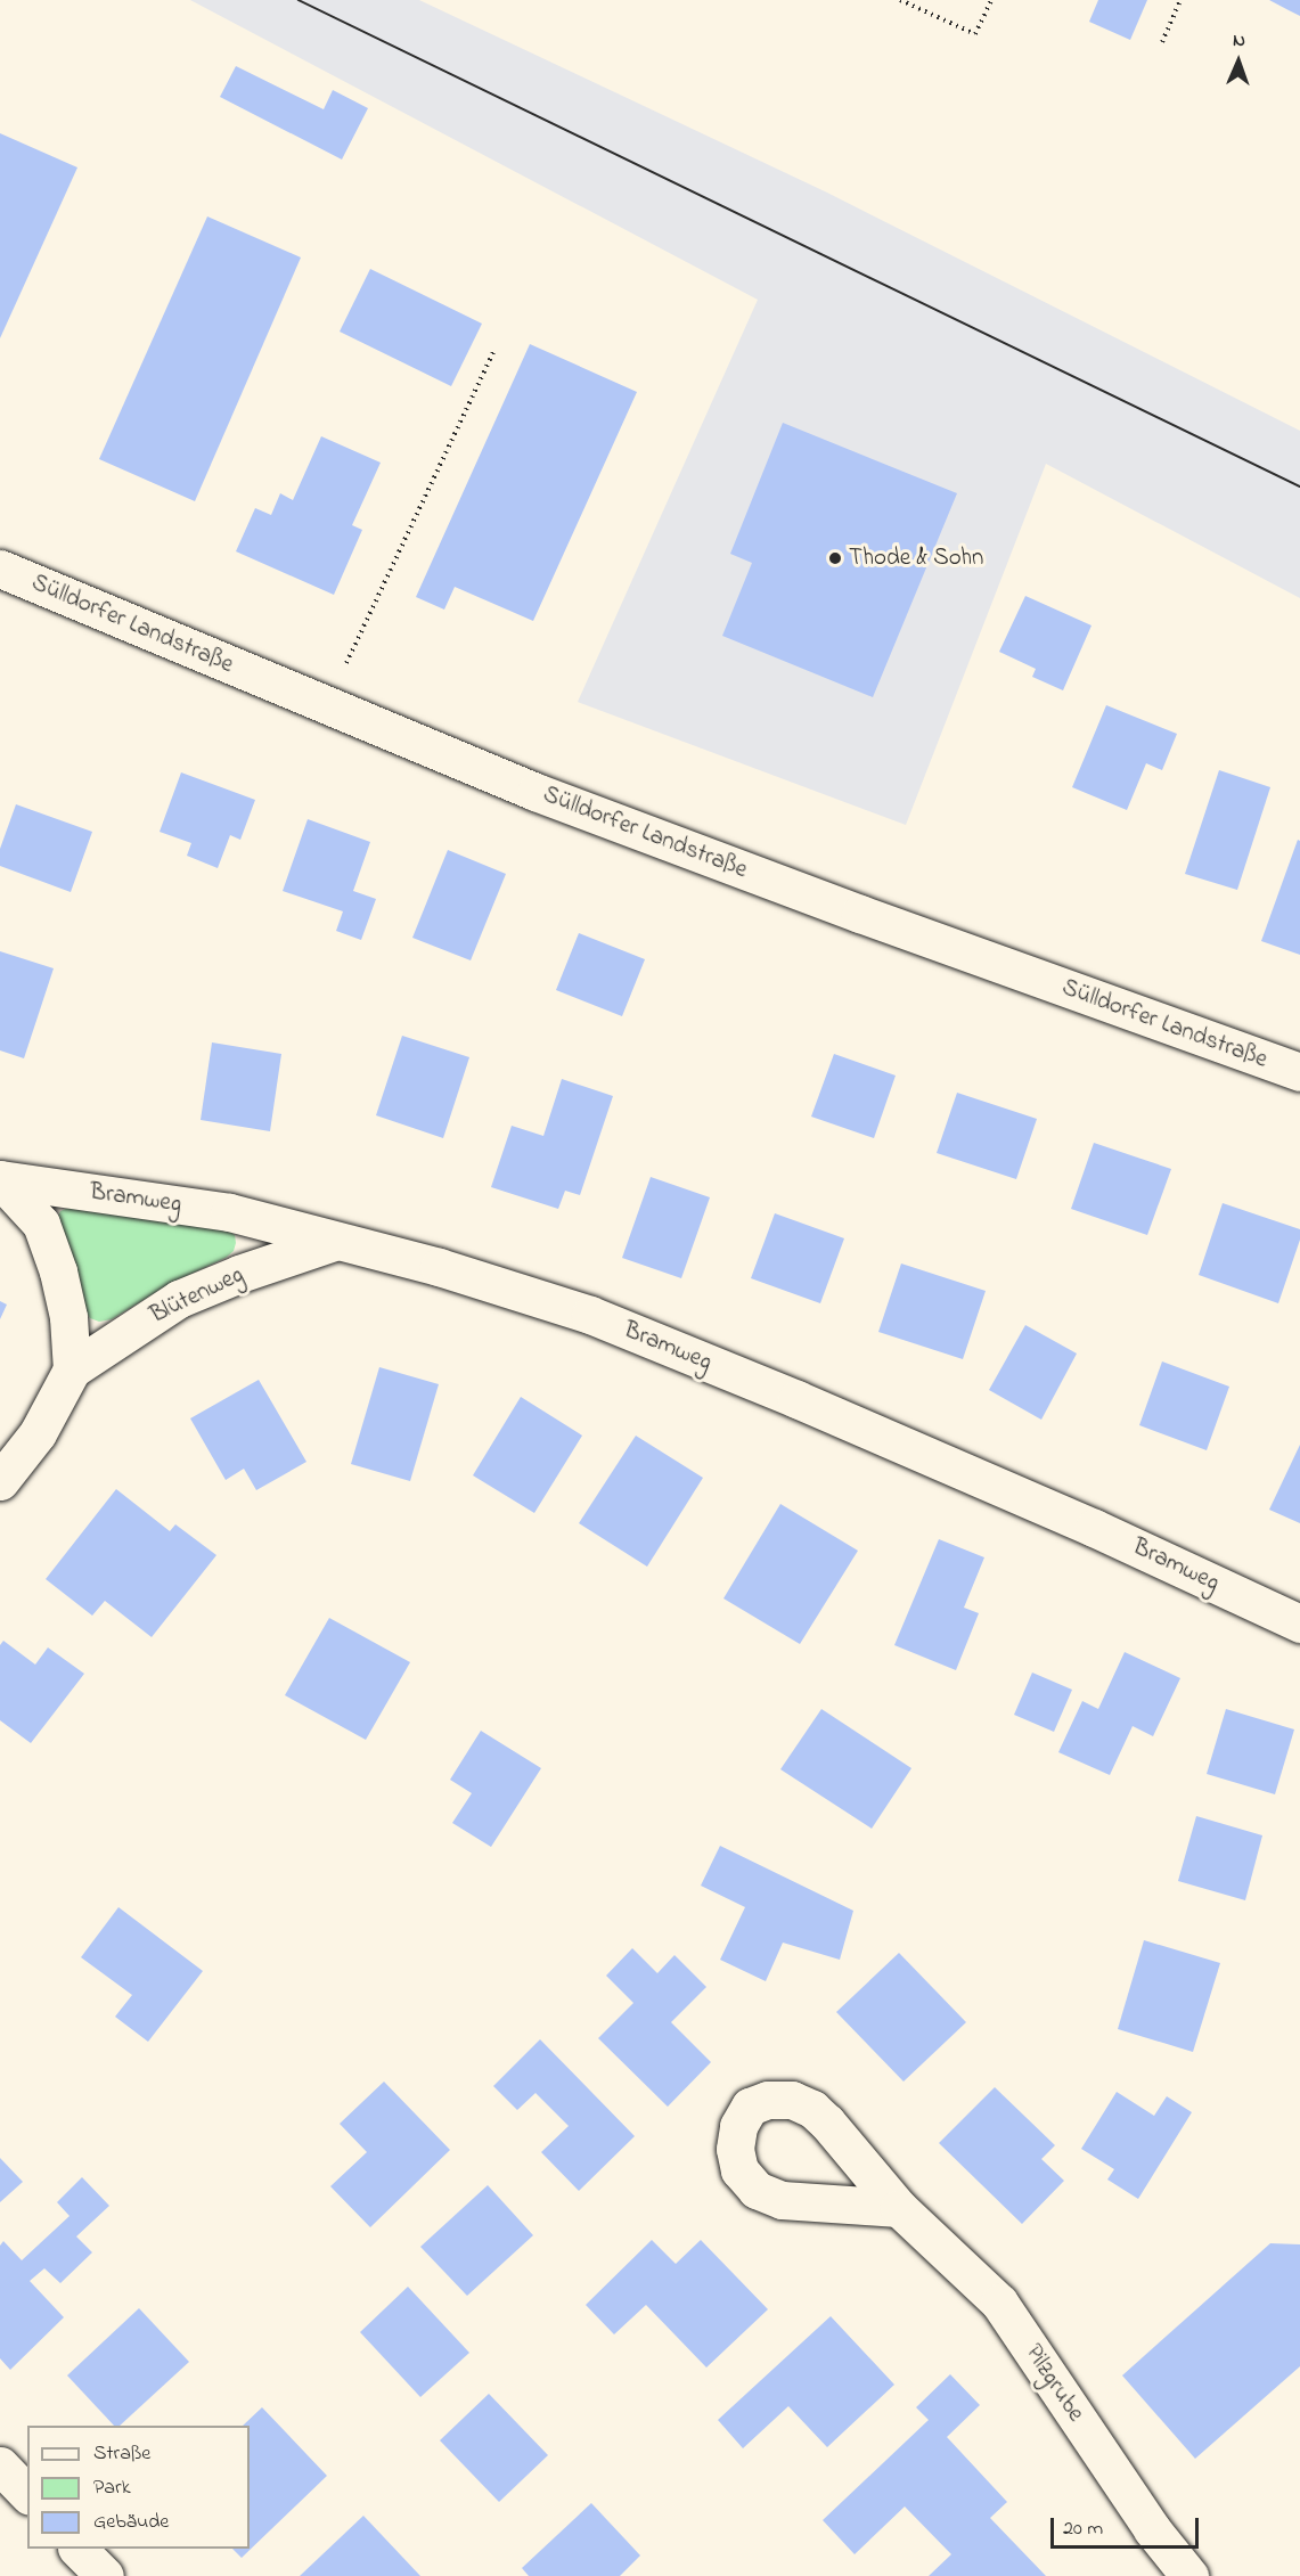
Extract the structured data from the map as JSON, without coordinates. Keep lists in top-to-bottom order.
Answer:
{
  "streets": {
    "street": [
      "Sülldorfer Landstraße",
      "Bramweg",
      "Blütenweg",
      "Pilzgrube"
    ]
  },
  "crossings": [
    ["Bramweg", "Blütenweg"]
  ],
  "places": ["Thode & Sohn"],
  "legend": ["Straße", "Park", "Gebäude"],
  "scale_bar": "20 m",
  "north": "top"
}
